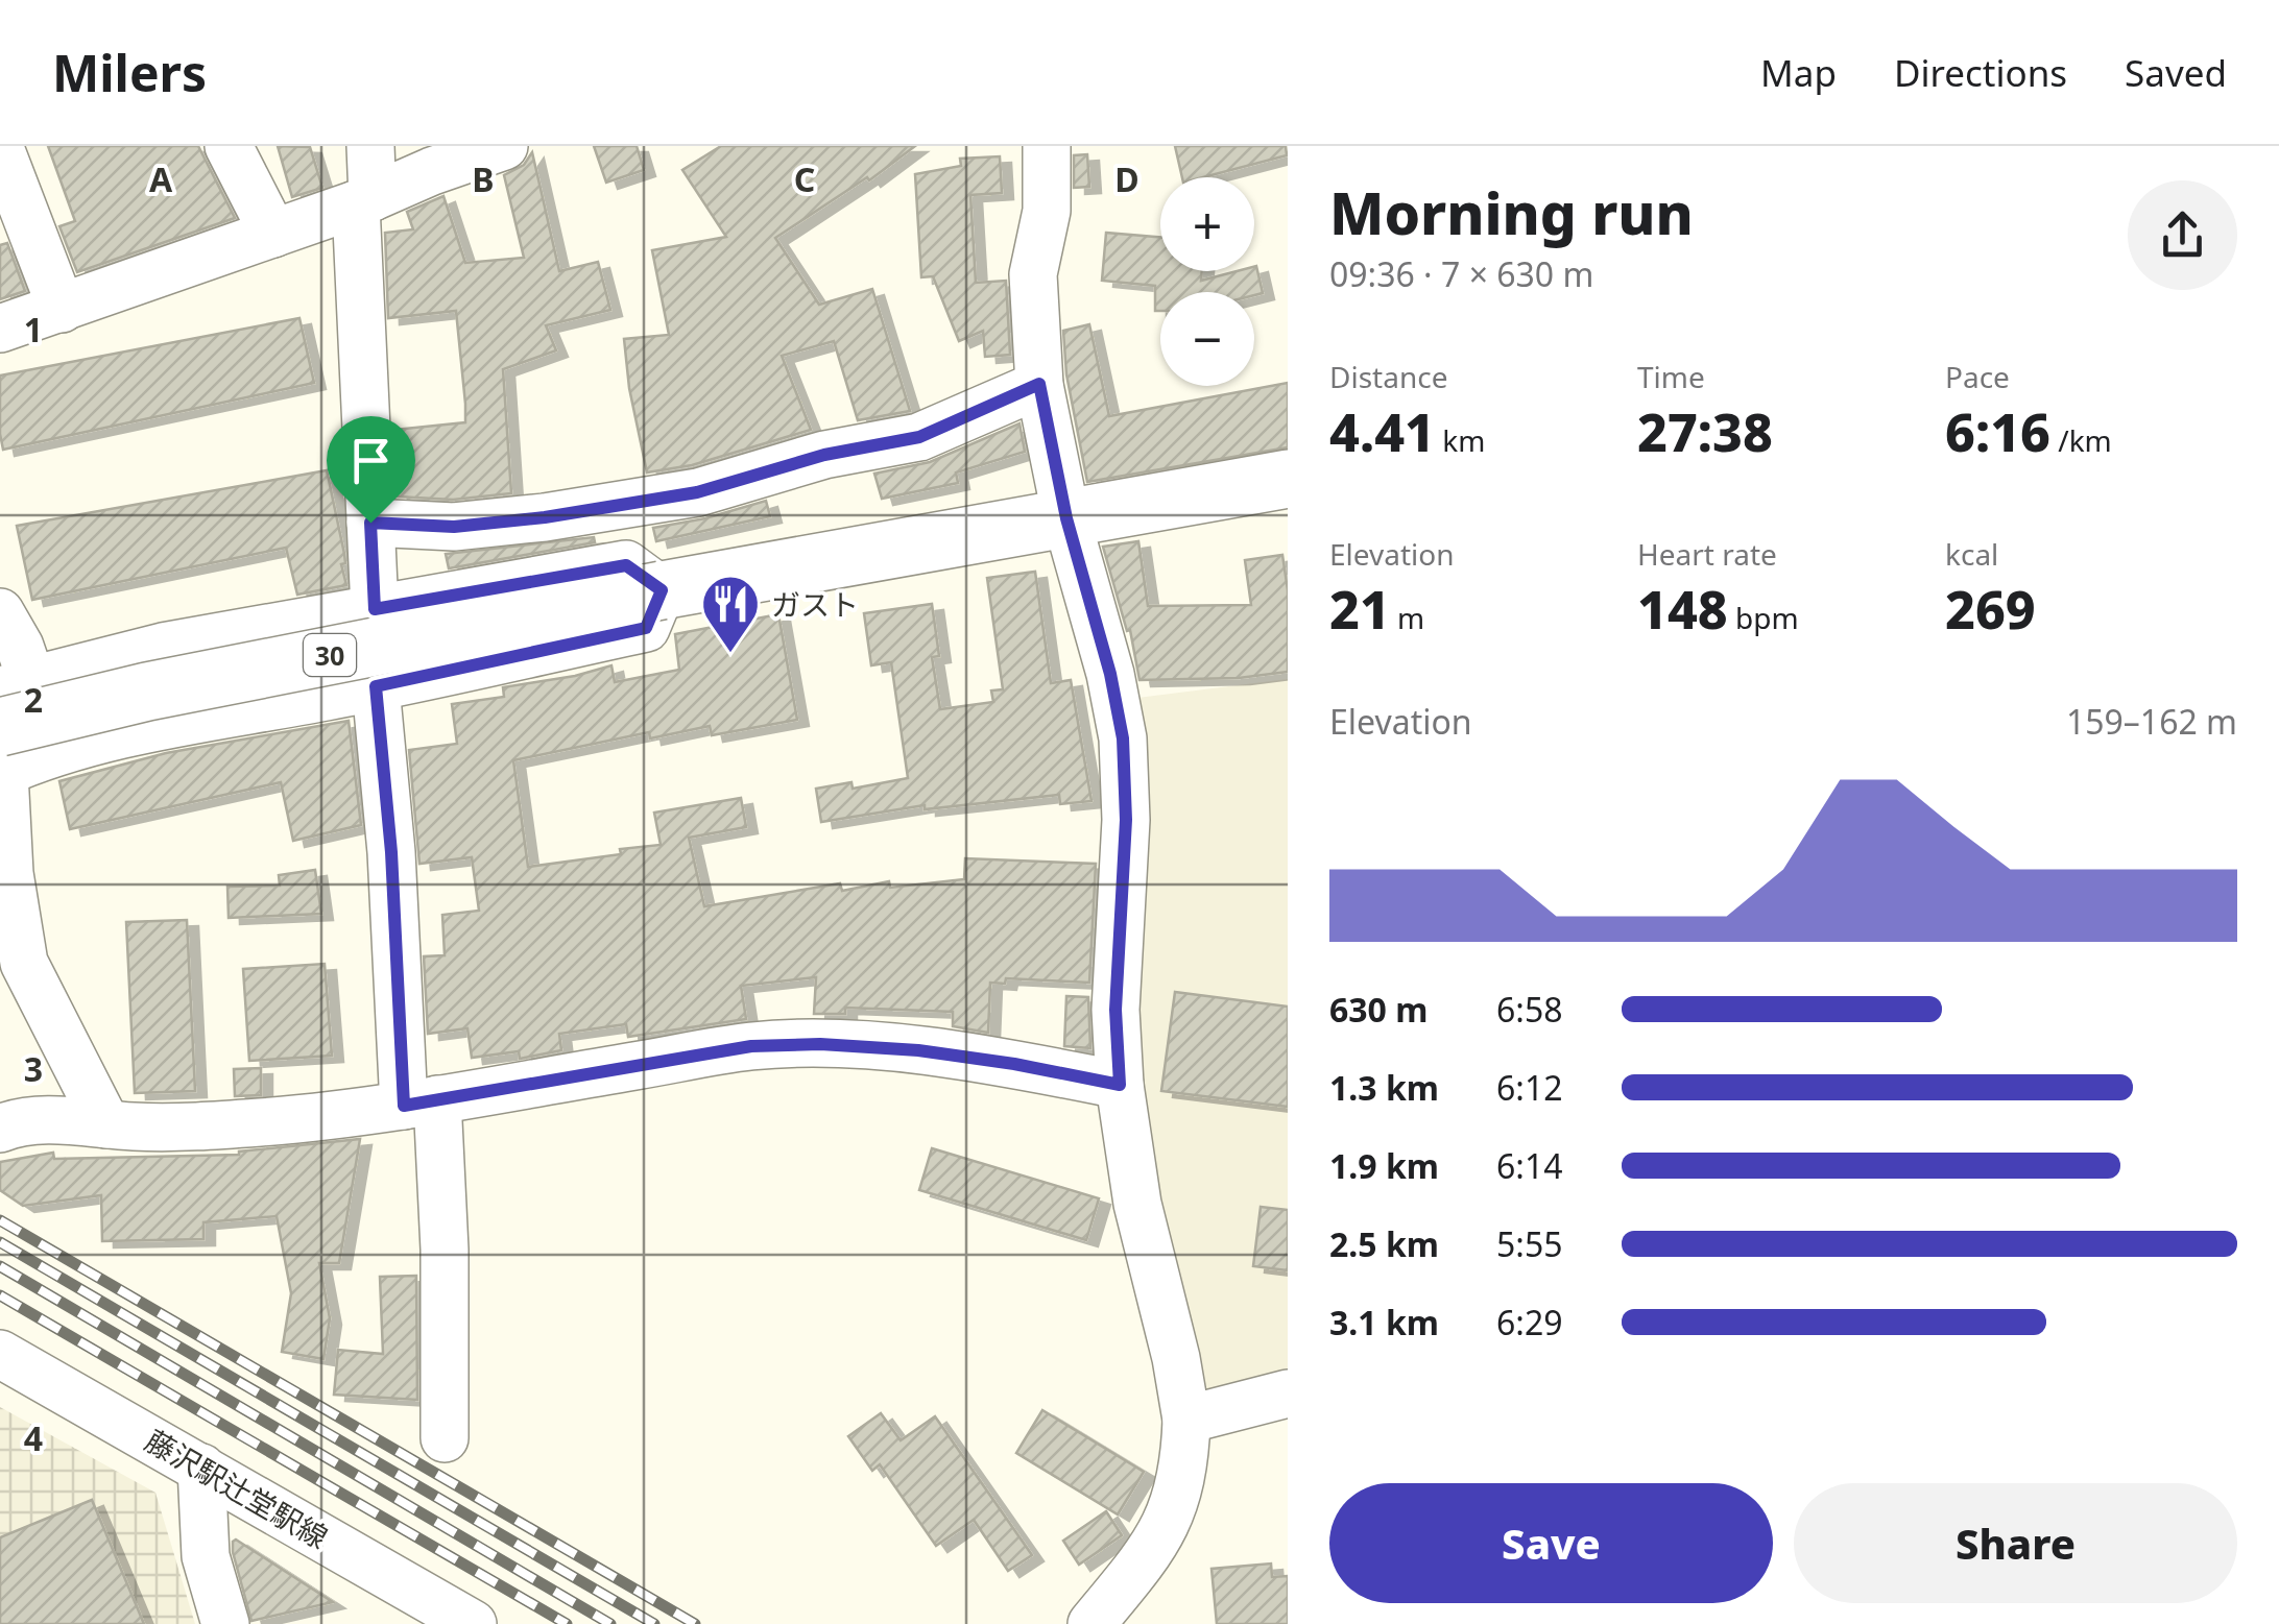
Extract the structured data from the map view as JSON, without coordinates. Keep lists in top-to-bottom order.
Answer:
{
  "streets": {
    "main road": ["30"],
    "street": ["藤沢駅辻堂駅線"]
  },
  "places": {
    "restaurant": ["ガスト"]
  },
  "page": {
    "header": "Milers",
    "nav": ["Map", "Directions", "Saved"],
    "heading": ["Morning run", "09:36 · 7 × 630 m"],
    "map_buttons": ["+", "−"],
    "stats": [
      ["Distance", "4.41 km"],
      ["Time", "27:38"],
      ["Pace", "6:16 /km"],
      ["Elevation", "21 m"],
      ["Heart rate", "148 bpm"],
      ["kcal", "269"]
    ],
    "chart": ["Elevation", "159–162 m"],
    "list": [
      {
        "name": "630 m",
        "note": "6:58"
      },
      {
        "name": "1.3 km",
        "note": "6:12"
      },
      {
        "name": "1.9 km",
        "note": "6:14"
      },
      {
        "name": "2.5 km",
        "note": "5:55"
      },
      {
        "name": "3.1 km",
        "note": "6:29"
      }
    ],
    "buttons": ["Save", "Share"]
  },
  "grid": {
    "columns": [
      "A",
      "B",
      "C",
      "D"
    ],
    "rows": [
      "1",
      "2",
      "3",
      "4"
    ]
  }
}
